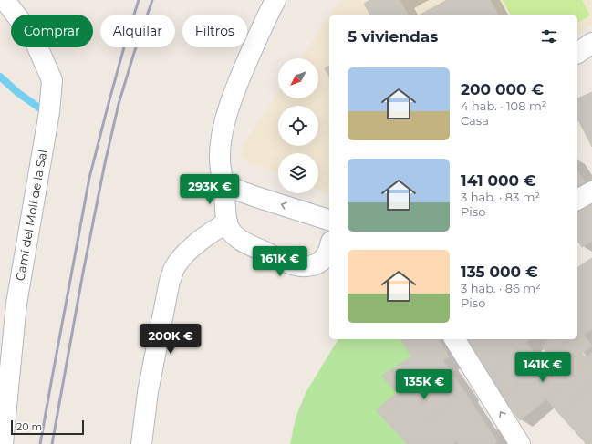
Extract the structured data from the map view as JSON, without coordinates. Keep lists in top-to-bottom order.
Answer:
{
  "streets": {
    "street": ["Camí del Molí de la Sal"]
  },
  "scale_bar": "20 m",
  "north": "bottom left",
  "page": {
    "chip": ["Comprar", "Alquilar", "Filtros"],
    "heading": "5 viviendas",
    "list": [
      {
        "name": "200 000 €",
        "note": "4 hab. · 108 m² · Casa"
      },
      {
        "name": "141 000 €",
        "note": "3 hab. · 83 m² · Piso"
      },
      {
        "name": "135 000 €",
        "note": "3 hab. · 86 m² · Piso"
      }
    ],
    "price": [
      "293K €",
      "161K €",
      "200K €",
      "141K €",
      "135K €"
    ],
    "scale": "20 m"
  }
}
